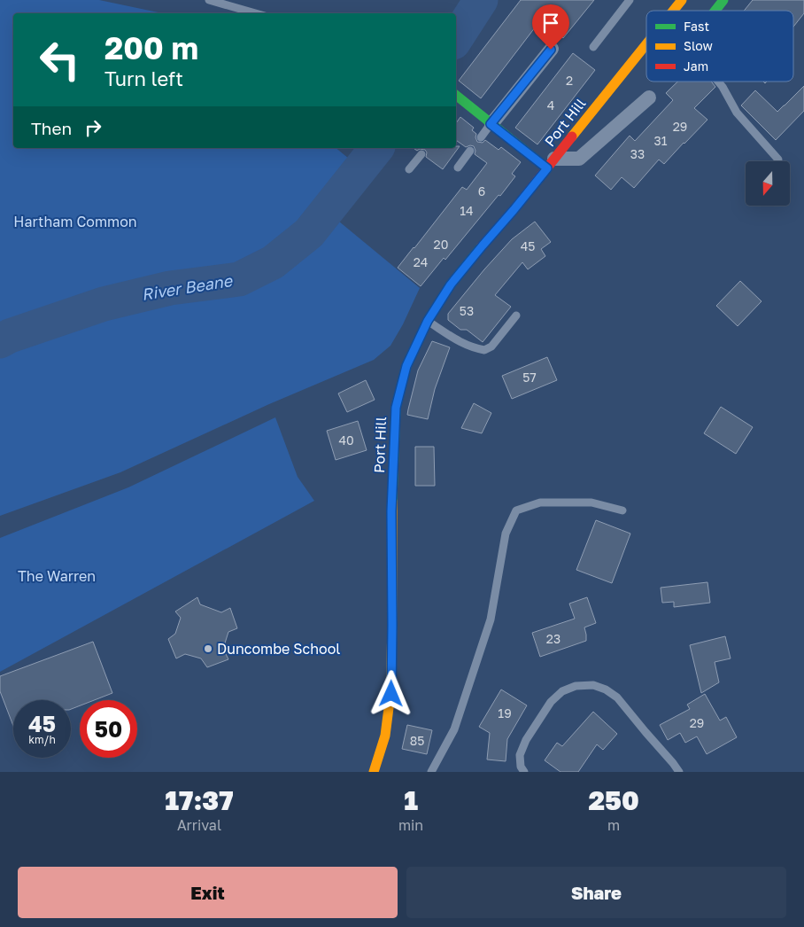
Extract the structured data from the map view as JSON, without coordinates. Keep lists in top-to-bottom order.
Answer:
{
  "streets": {
    "main road": ["Port Hill"]
  },
  "water": ["River Beane"],
  "parks": ["Hartham Common", "The Warren"],
  "places": ["Duncombe School"],
  "house_numbers": [
    "2",
    "4",
    "29",
    "31",
    "33",
    "6",
    "14",
    "20",
    "45",
    "24",
    "53",
    "57",
    "40",
    "23",
    "19",
    "29",
    "85"
  ],
  "legend": ["Fast", "Slow", "Jam"],
  "north": "bottom",
  "page": {
    "turn": ["200 m", "Turn left"],
    "then": "Then",
    "speed": "45 km/h",
    "limit": "50",
    "eta": [
      "17:37",
      "Arrival",
      "1",
      "min",
      "250",
      "m"
    ],
    "buttons": ["Exit", "Share"]
  }
}
